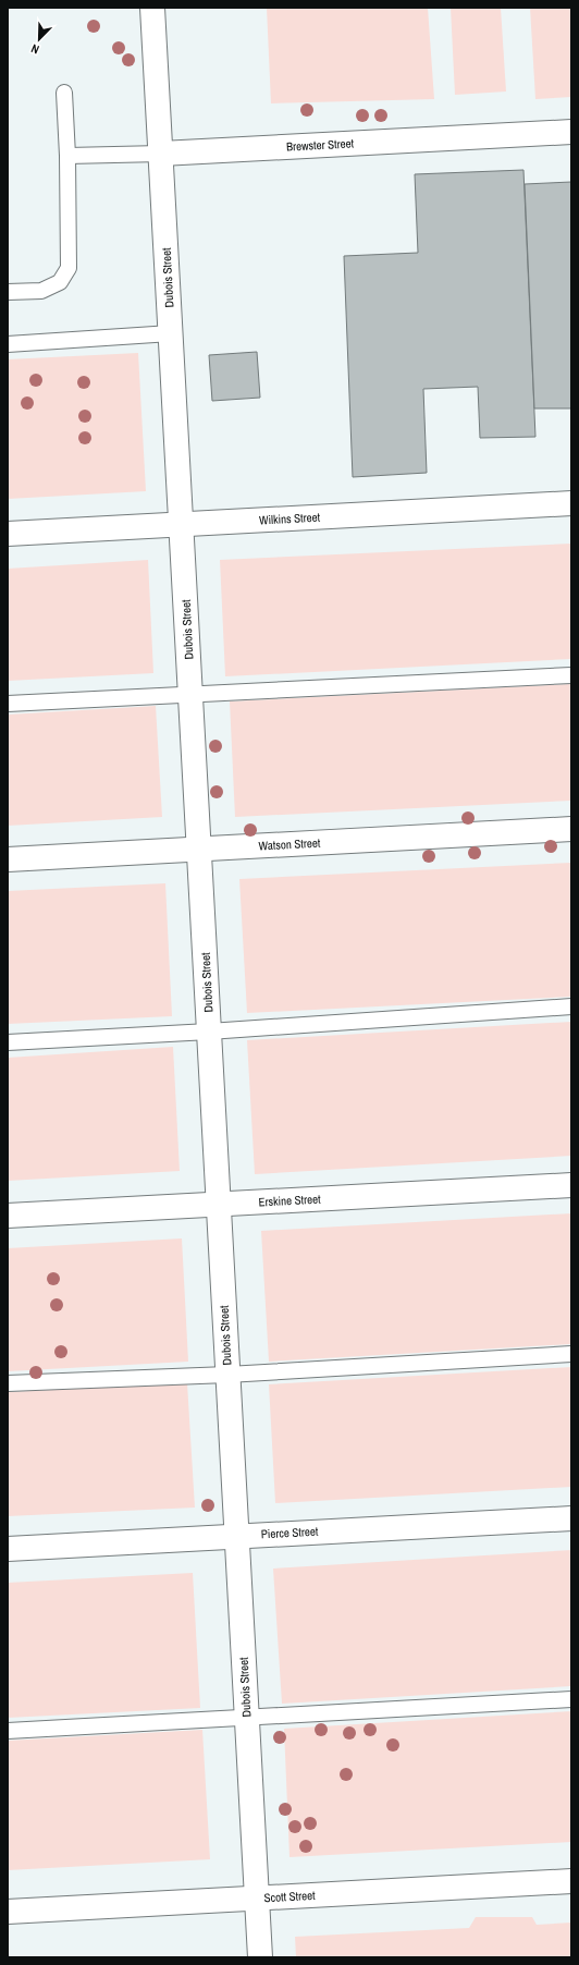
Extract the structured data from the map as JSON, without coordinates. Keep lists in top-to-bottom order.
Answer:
{
  "streets": {
    "street": [
      "Brewster Street",
      "Dubois Street",
      "Wilkins Street",
      "Watson Street",
      "Erskine Street",
      "Pierce Street",
      "Scott Street"
    ]
  },
  "crossings": [
    ["Brewster Street", "Dubois Street"],
    ["Dubois Street", "Wilkins Street"],
    ["Dubois Street", "Watson Street"],
    ["Dubois Street", "Erskine Street"],
    ["Dubois Street", "Pierce Street"],
    ["Dubois Street", "Scott Street"]
  ],
  "north": "bottom left"
}
